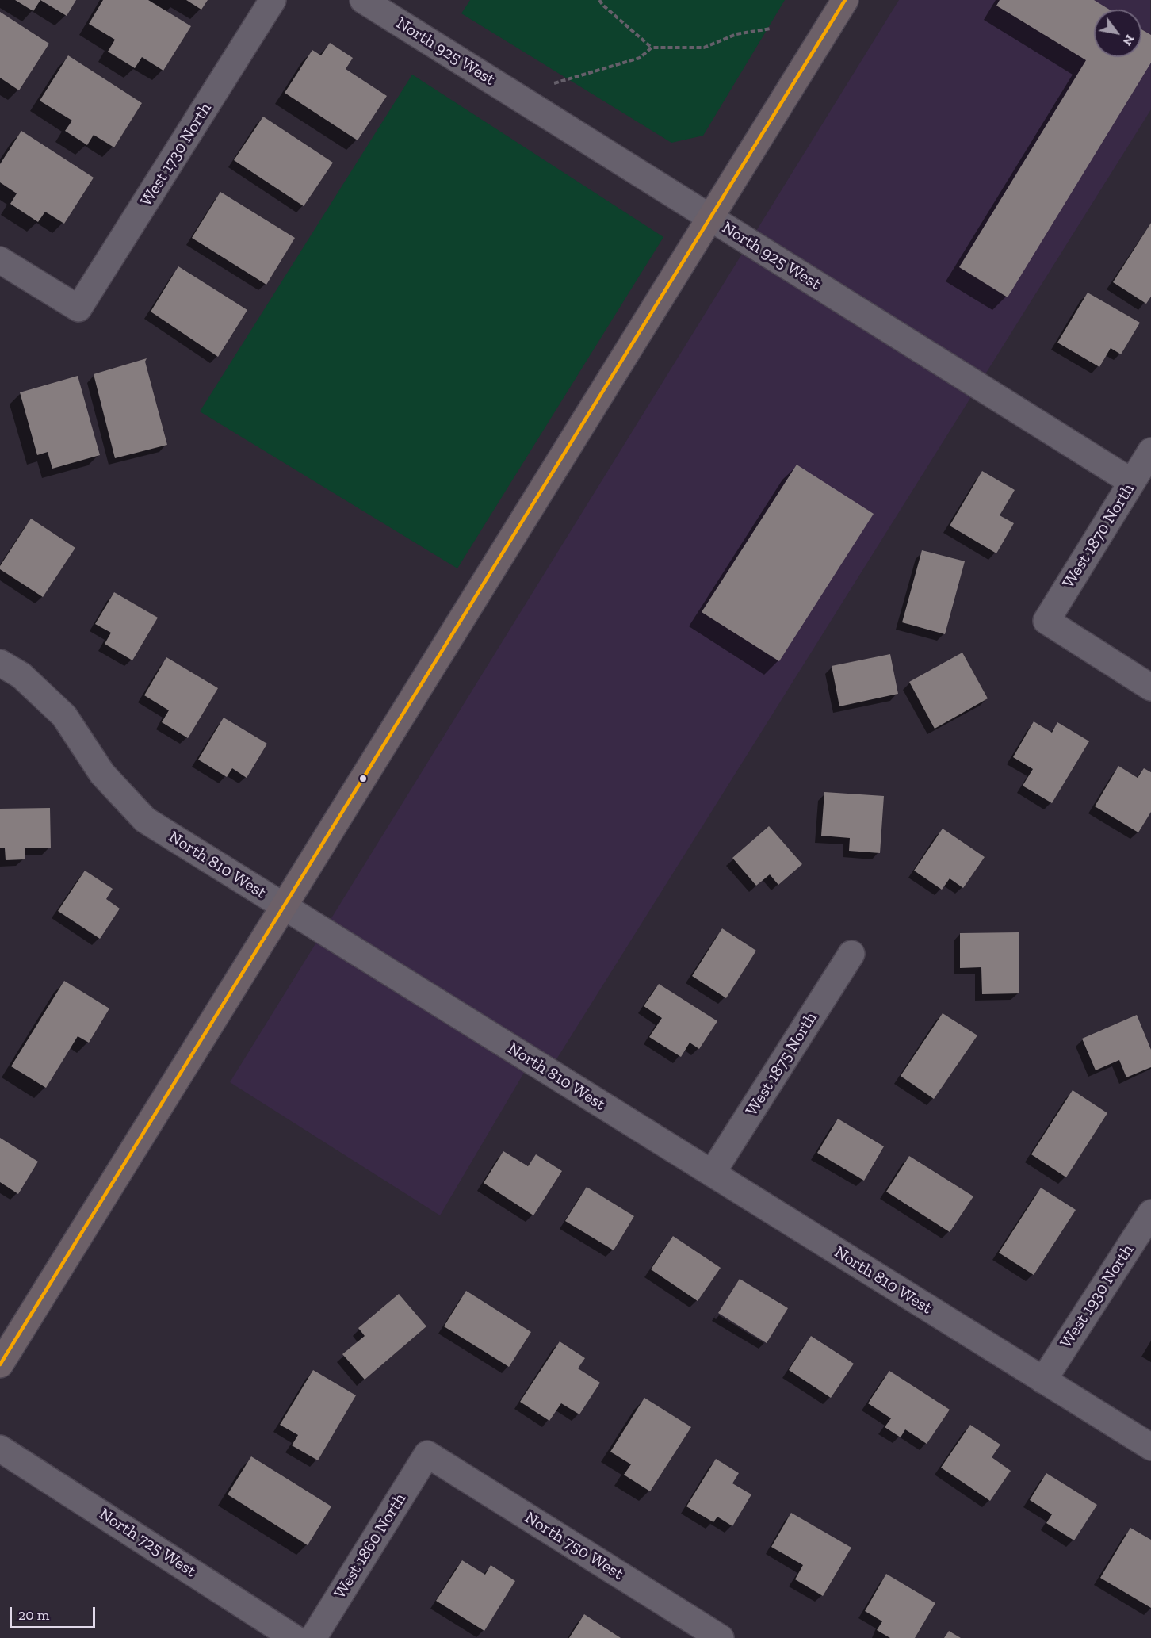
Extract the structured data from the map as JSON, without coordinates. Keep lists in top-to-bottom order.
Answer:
{
  "streets": {
    "street": [
      "North 925 West",
      "West 1730 North",
      "West 1870 North",
      "North 810 West",
      "West 1875 North",
      "West 1930 North",
      "North 725 West",
      "West 1860 North",
      "North 750 West"
    ]
  },
  "crossings": [
    ["North 925 West", "West 1870 North"],
    ["North 810 West", "West 1875 North"],
    ["North 810 West", "West 1930 North"],
    ["West 1860 North", "North 750 West"]
  ],
  "scale_bar": "20 m",
  "north": "bottom right"
}
